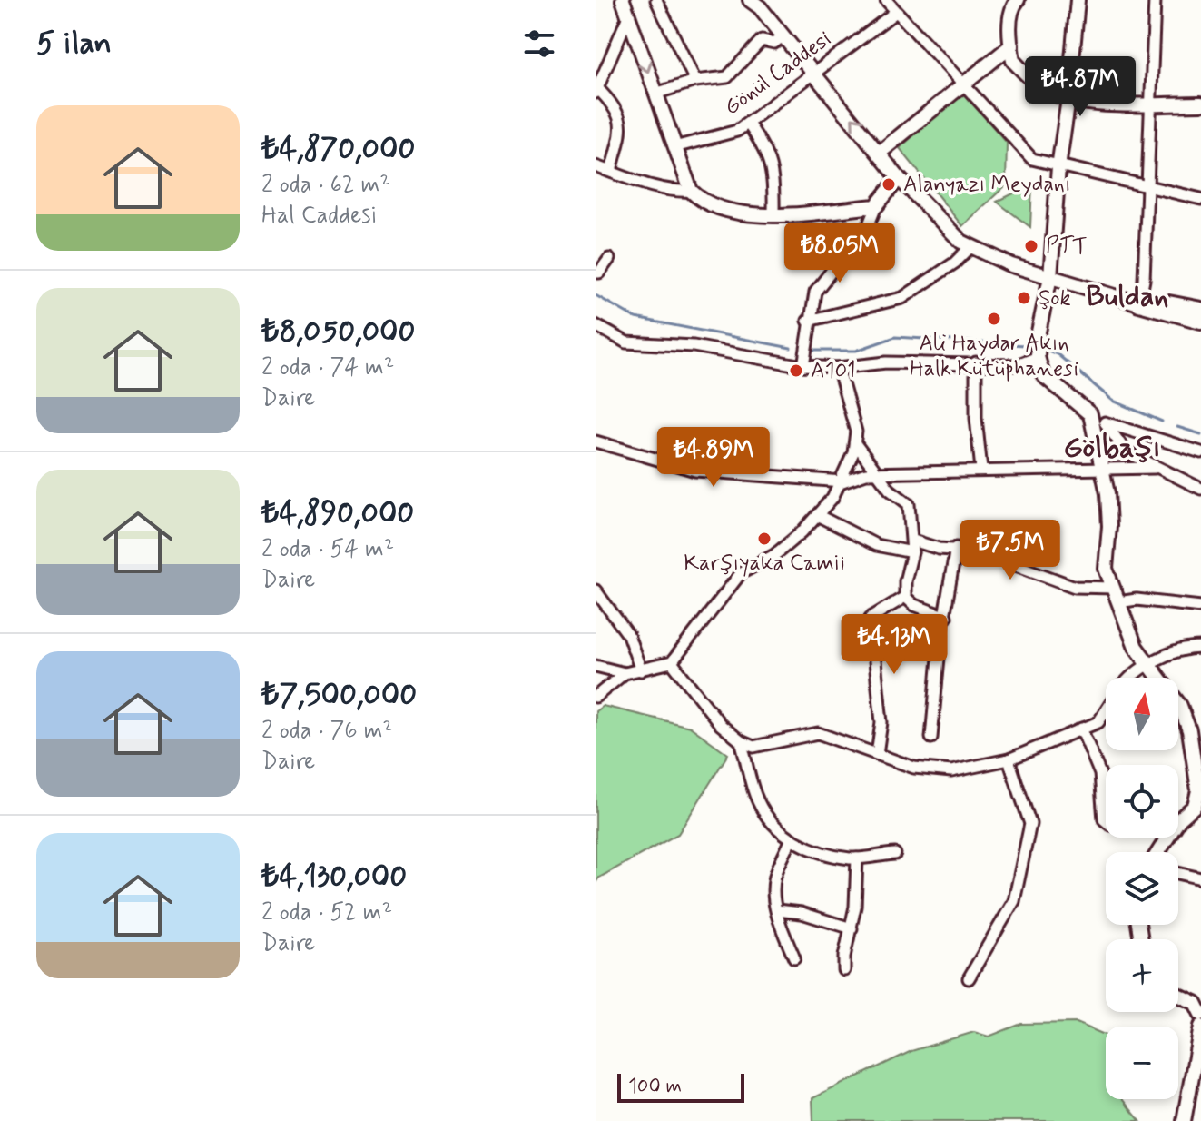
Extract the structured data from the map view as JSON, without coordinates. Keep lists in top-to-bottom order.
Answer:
{
  "streets": {
    "street": ["Gönül Caddesi"]
  },
  "districts": ["Buldan", "Gölbaşı"],
  "places": [
    "Alanyazı Meydanı",
    "PTT",
    "Şok",
    "Ali Haydar Akın Halk Kütüphanesi",
    "A101",
    "Karşıyaka Camii"
  ],
  "scale_bar": "100 m",
  "north": "top",
  "page": {
    "heading": "5 ilan",
    "price": [
      "₺4.87M",
      "₺8.05M",
      "₺4.89M",
      "₺7.5M",
      "₺4.13M"
    ],
    "list": [
      {
        "name": "₺4,870,000",
        "note": "2 oda · 62 m² · Hal Caddesi"
      },
      {
        "name": "₺8,050,000",
        "note": "2 oda · 74 m² · Daire"
      },
      {
        "name": "₺4,890,000",
        "note": "2 oda · 54 m² · Daire"
      },
      {
        "name": "₺7,500,000",
        "note": "2 oda · 76 m² · Daire"
      },
      {
        "name": "₺4,130,000",
        "note": "2 oda · 52 m² · Daire"
      }
    ],
    "map_buttons": ["+", "−"],
    "scale": "100 m"
  }
}
